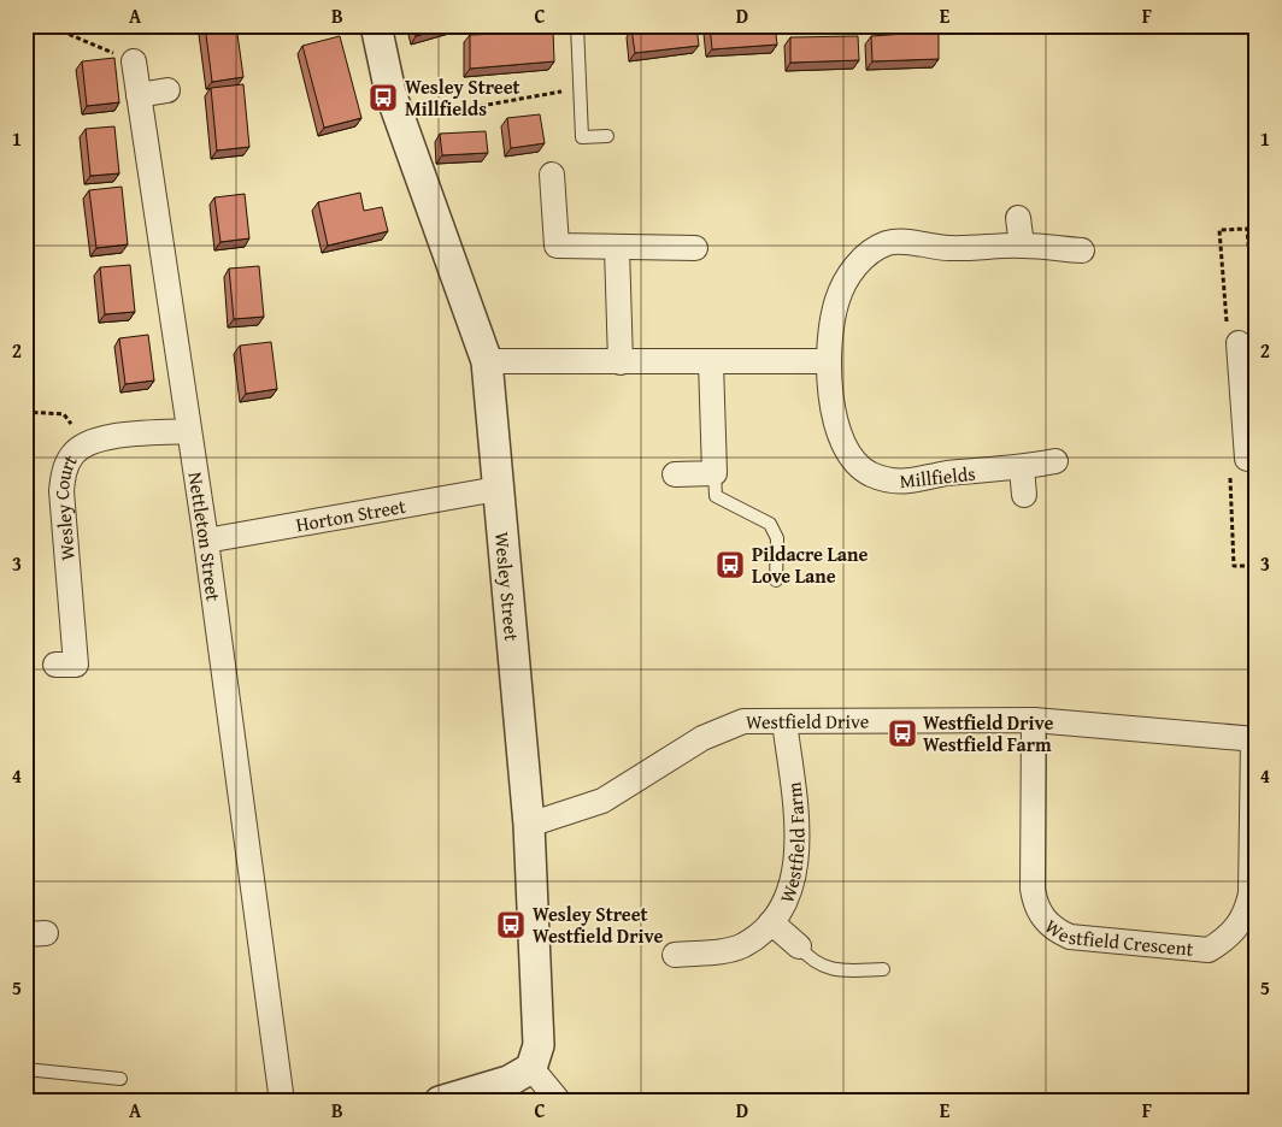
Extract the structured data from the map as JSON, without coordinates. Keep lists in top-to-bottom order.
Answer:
{
  "streets": {
    "street": [
      "Millfields",
      "Wesley Court",
      "Horton Street",
      "Nettleton Street",
      "Wesley Street",
      "Westfield Drive",
      "Westfield Farm",
      "Westfield Crescent"
    ]
  },
  "crossings": [
    ["Wesley Court", "Nettleton Street"],
    ["Horton Street", "Nettleton Street"],
    ["Horton Street", "Wesley Street"],
    ["Wesley Street", "Westfield Drive"],
    ["Westfield Drive", "Westfield Farm"],
    ["Westfield Drive", "Westfield Crescent"]
  ],
  "places": {
    "bus stop": [
      "Wesley Street Millfields",
      "Pildacre Lane Love Lane",
      "Westfield Drive Westfield Farm",
      "Wesley Street Westfield Drive"
    ]
  },
  "grid": {
    "columns": [
      "A",
      "B",
      "C",
      "D",
      "E",
      "F"
    ],
    "rows": [
      "1",
      "2",
      "3",
      "4",
      "5"
    ]
  }
}
